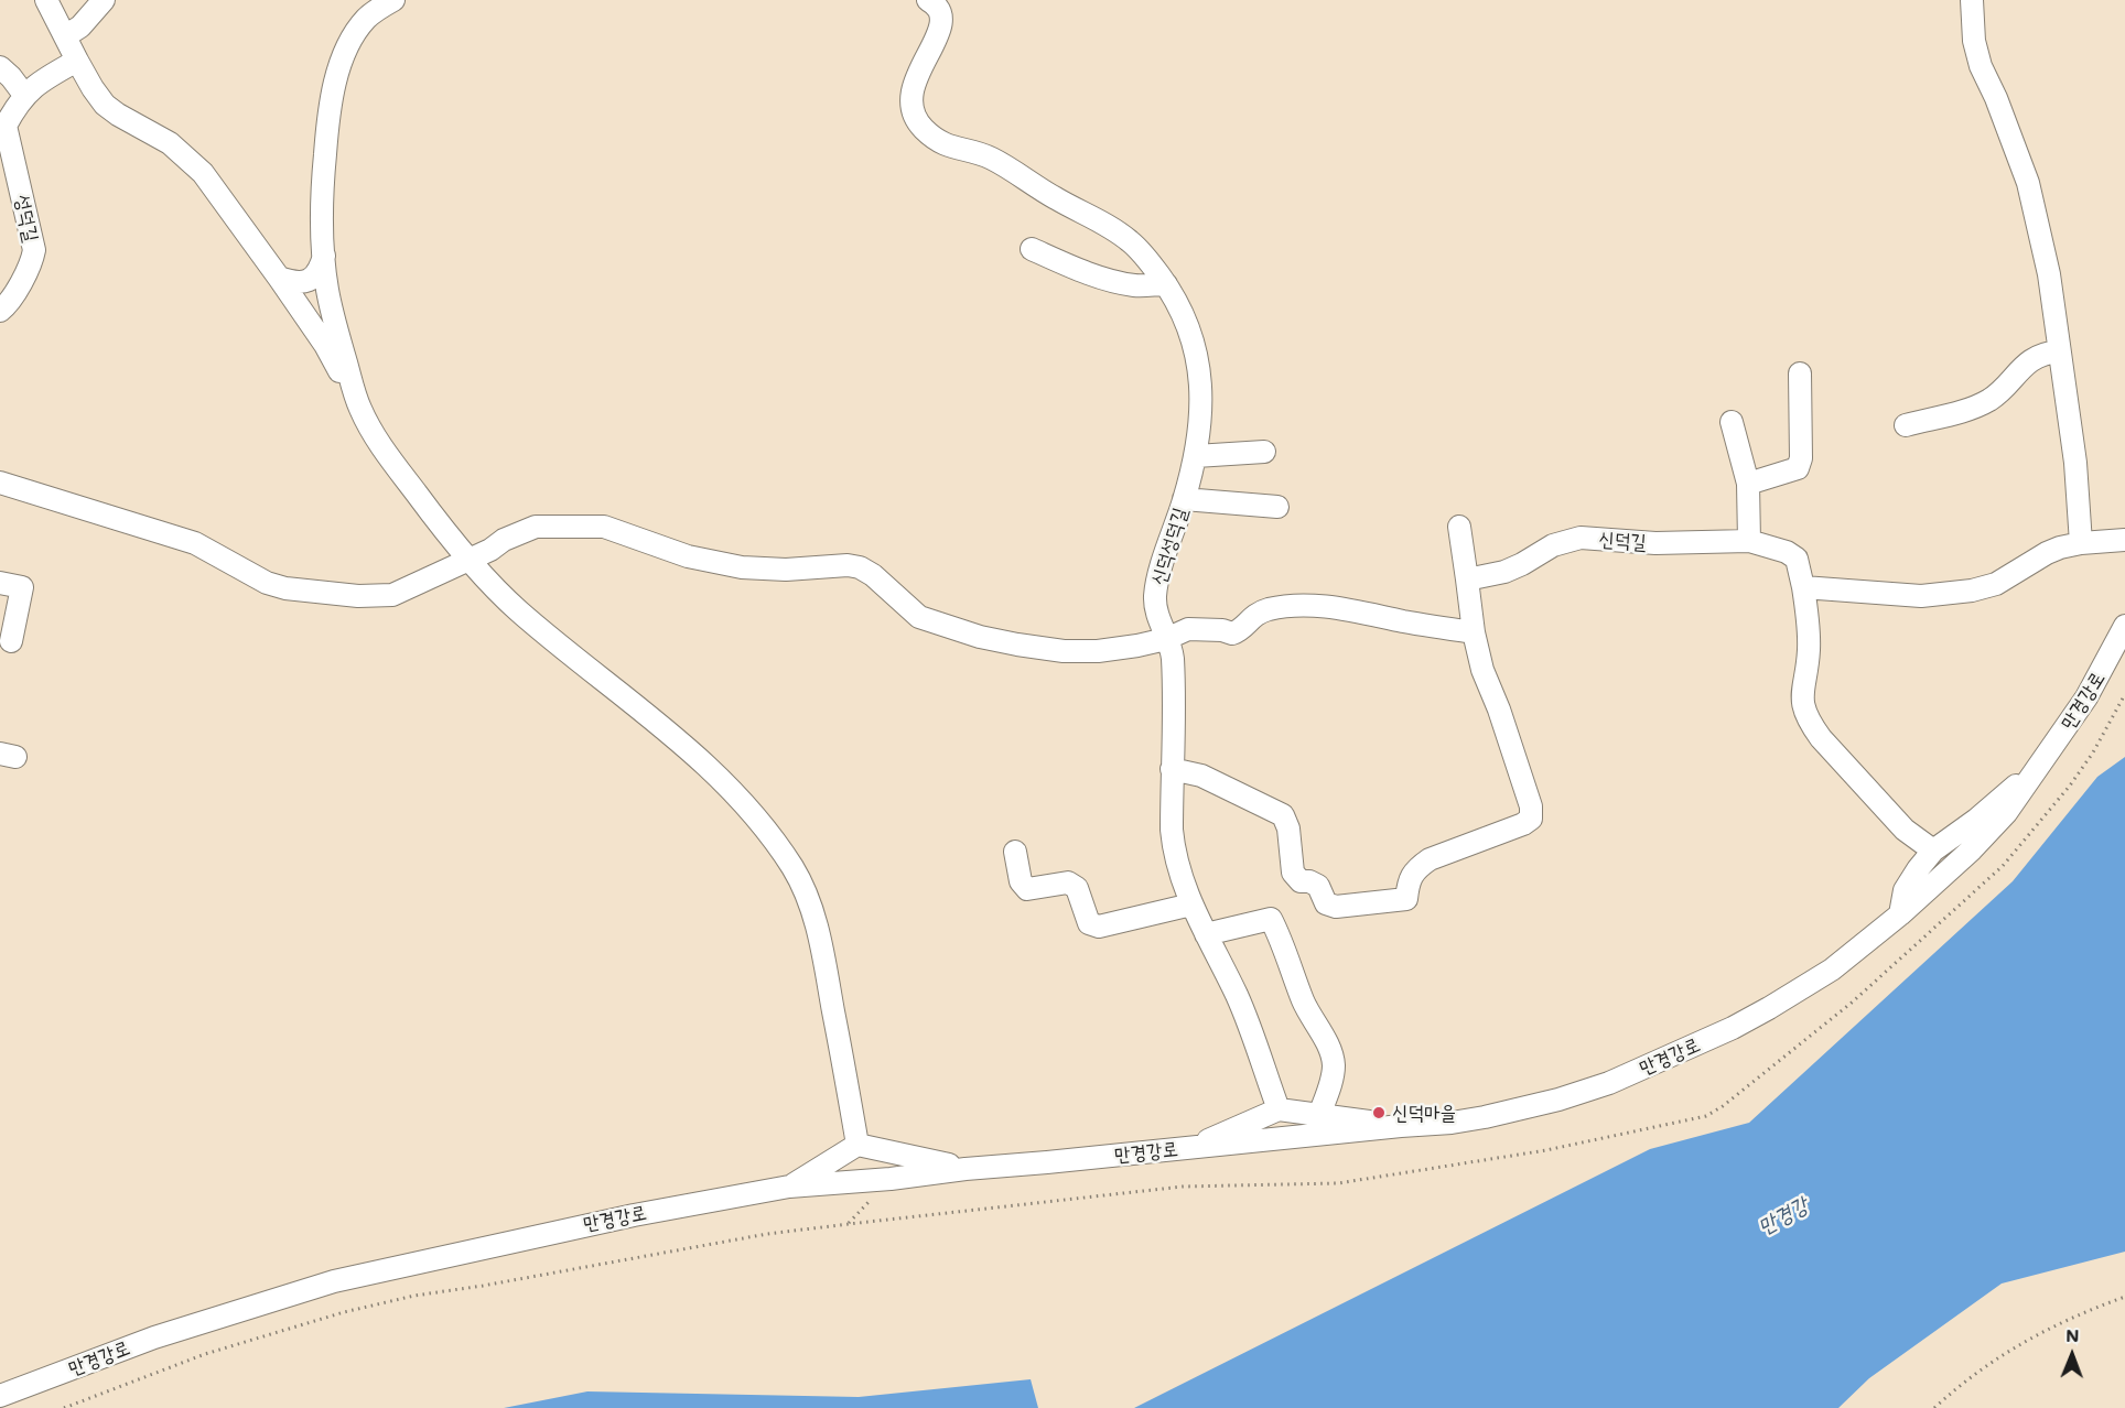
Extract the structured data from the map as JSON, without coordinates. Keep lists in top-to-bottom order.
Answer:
{
  "streets": {
    "street": [
      "성덕길",
      "신덕길",
      "신덕성덕길",
      "만경강로"
    ]
  },
  "water": ["만경강"],
  "places": ["신덕마을"],
  "north": "top"
}
